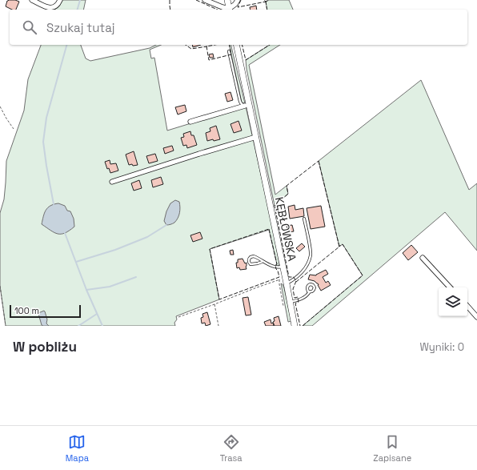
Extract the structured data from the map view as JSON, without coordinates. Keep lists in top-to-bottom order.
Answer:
{
  "streets": {
    "street": ["KĘBŁOWSKA"]
  },
  "scale_bar": "100 m",
  "page": {
    "search": "Szukaj tutaj",
    "scale": "100 m",
    "heading": ["W pobliżu", "Wyniki: 0"],
    "nav": ["Mapa", "Trasa", "Zapisane"]
  }
}
